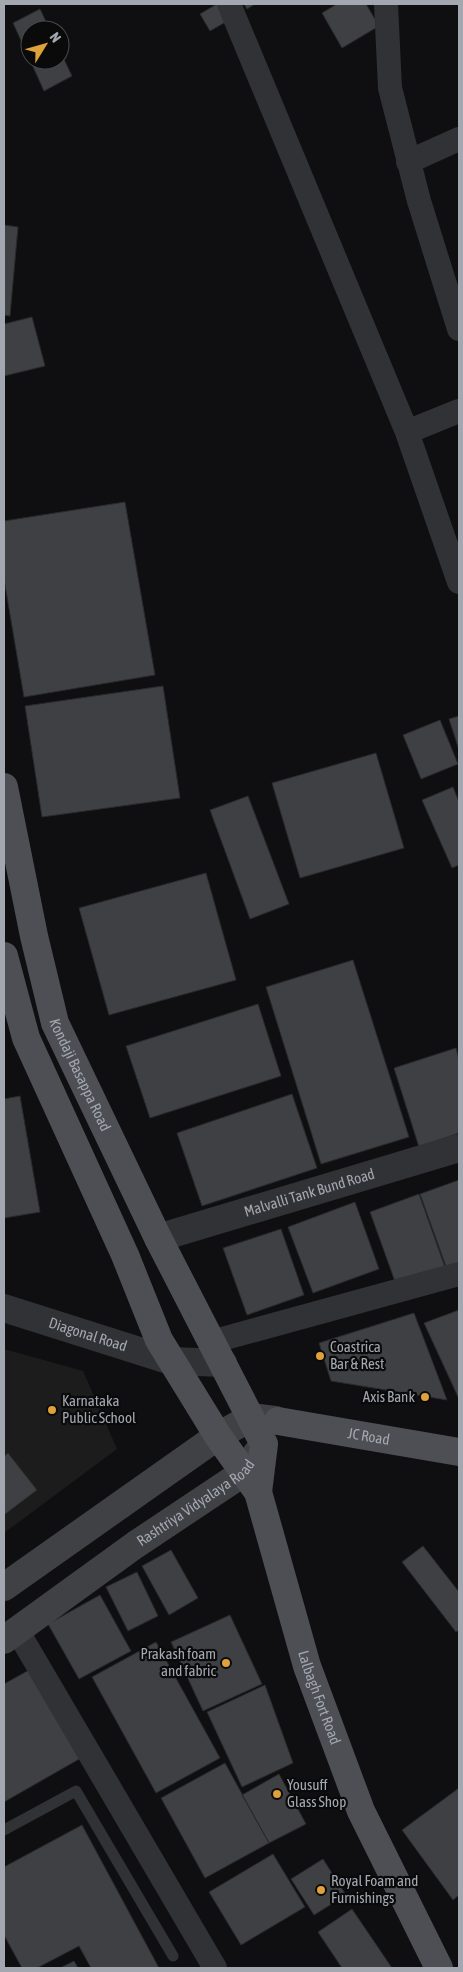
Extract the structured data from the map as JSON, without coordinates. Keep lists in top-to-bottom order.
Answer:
{
  "streets": {
    "main road": [
      "Kondaji Basappa Road",
      "JC Road",
      "Rashtriya Vidyalaya Road",
      "Lalbagh Fort Road"
    ],
    "street": ["Malvalli Tank Bund Road", "Diagonal Road"]
  },
  "crossings": [
    ["Kondaji Basappa Road", "Malvalli Tank Bund Road"],
    ["Kondaji Basappa Road", "Diagonal Road"],
    ["Kondaji Basappa Road", "Rashtriya Vidyalaya Road"],
    ["JC Road", "Rashtriya Vidyalaya Road"],
    ["Rashtriya Vidyalaya Road", "Lalbagh Fort Road"]
  ],
  "places": [
    "Coastrica Bar & Rest",
    "Axis Bank",
    "Karnataka Public School",
    "Prakash foam and fabric",
    "Yousuff Glass Shop",
    "Royal Foam and Furnishings"
  ],
  "north": "top right"
}
